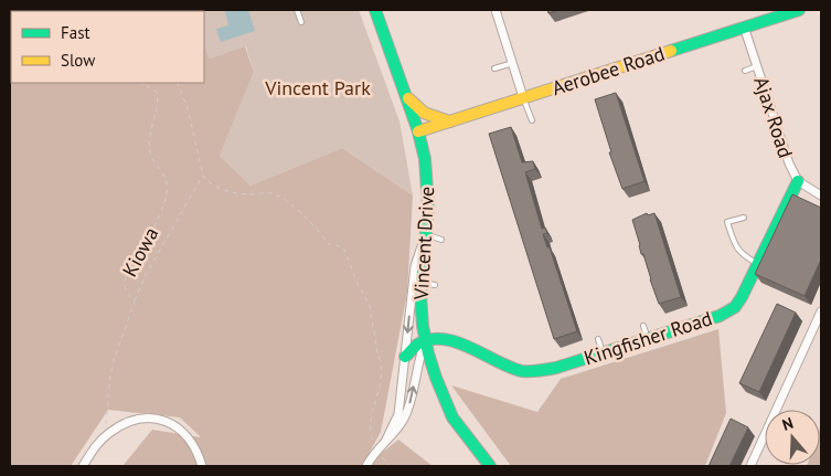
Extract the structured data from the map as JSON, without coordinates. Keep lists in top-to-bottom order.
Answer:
{
  "streets": {
    "street": [
      "Aerobee Road",
      "Ajax Road",
      "Vincent Drive",
      "Kingfisher Road"
    ],
    "path": ["Kiowa"]
  },
  "crossings": [
    ["Aerobee Road", "Ajax Road"],
    ["Aerobee Road", "Vincent Drive"],
    ["Ajax Road", "Kingfisher Road"],
    ["Vincent Drive", "Kingfisher Road"]
  ],
  "parks": ["Vincent Park"],
  "legend": ["Fast", "Slow"],
  "north": "top"
}
